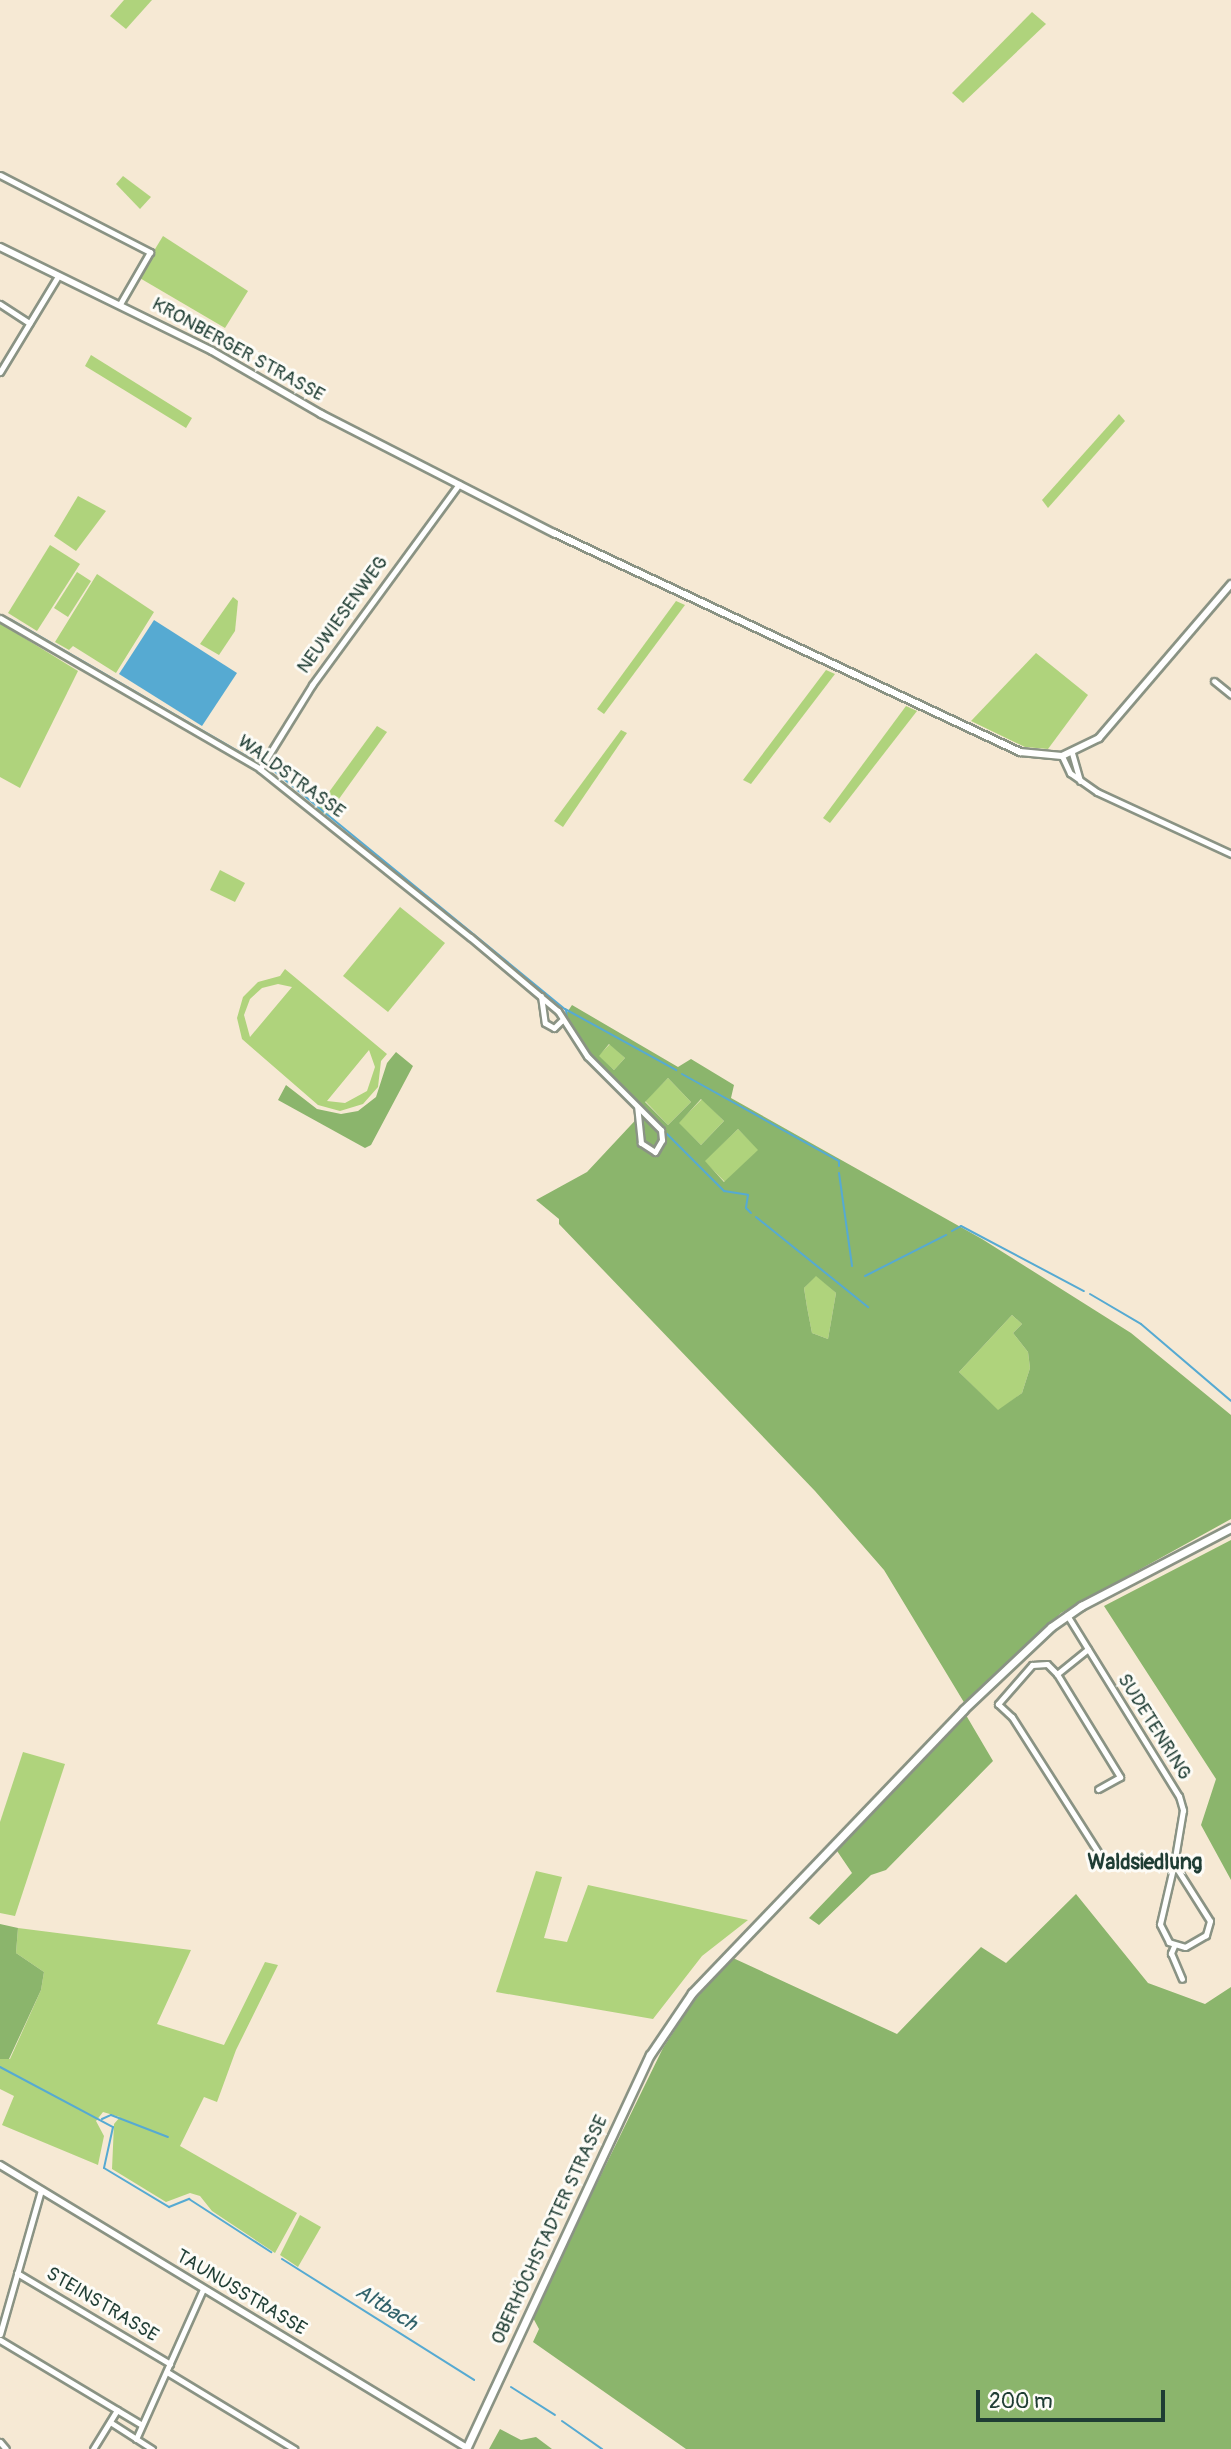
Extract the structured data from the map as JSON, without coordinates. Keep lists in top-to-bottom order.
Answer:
{
  "streets": {
    "main road": ["OBERHÖCHSTADTER STRASSE"],
    "street": [
      "KRONBERGER STRASSE",
      "NEUWIESENWEG",
      "WALDSTRASSE",
      "SUDETENRING",
      "TAUNUSSTRASSE",
      "STEINSTRASSE"
    ]
  },
  "crossings": [
    ["KRONBERGER STRASSE", "NEUWIESENWEG"],
    ["NEUWIESENWEG", "WALDSTRASSE"],
    ["SUDETENRING", "OBERHÖCHSTADTER STRASSE"],
    ["OBERHÖCHSTADTER STRASSE", "TAUNUSSTRASSE"]
  ],
  "districts": ["Waldsiedlung"],
  "water": ["Altbach"],
  "scale_bar": "200 m"
}
